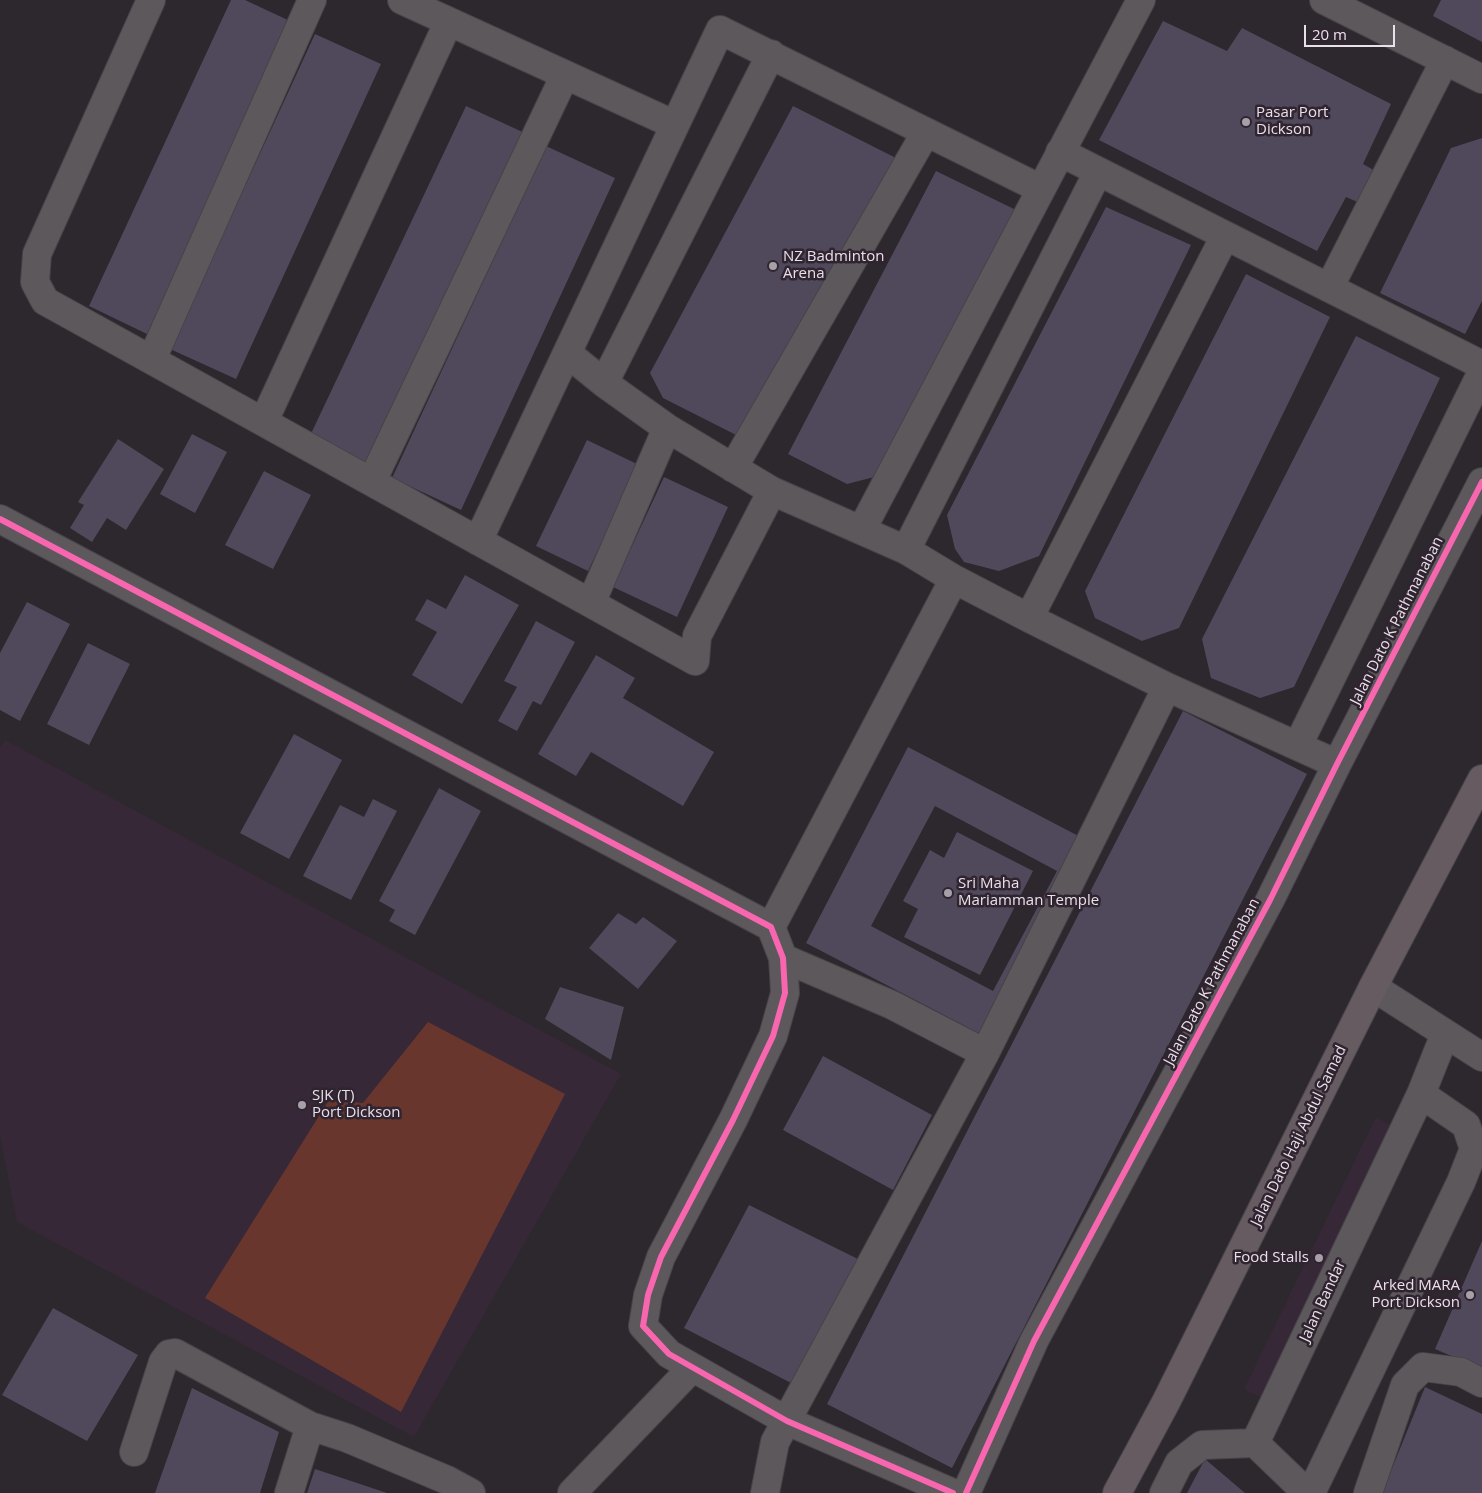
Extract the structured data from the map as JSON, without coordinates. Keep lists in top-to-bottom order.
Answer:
{
  "streets": {
    "main road": ["Jalan Dato Haji Abdul Samad"],
    "street": ["Jalan Dato K Pathmanaban", "Jalan Bandar"]
  },
  "places": [
    "Pasar Port Dickson",
    "NZ Badminton Arena",
    "Sri Maha Mariamman Temple",
    "SJK (T) Port Dickson",
    "Food Stalls",
    "Arked MARA Port Dickson"
  ],
  "scale_bar": "20 m"
}
